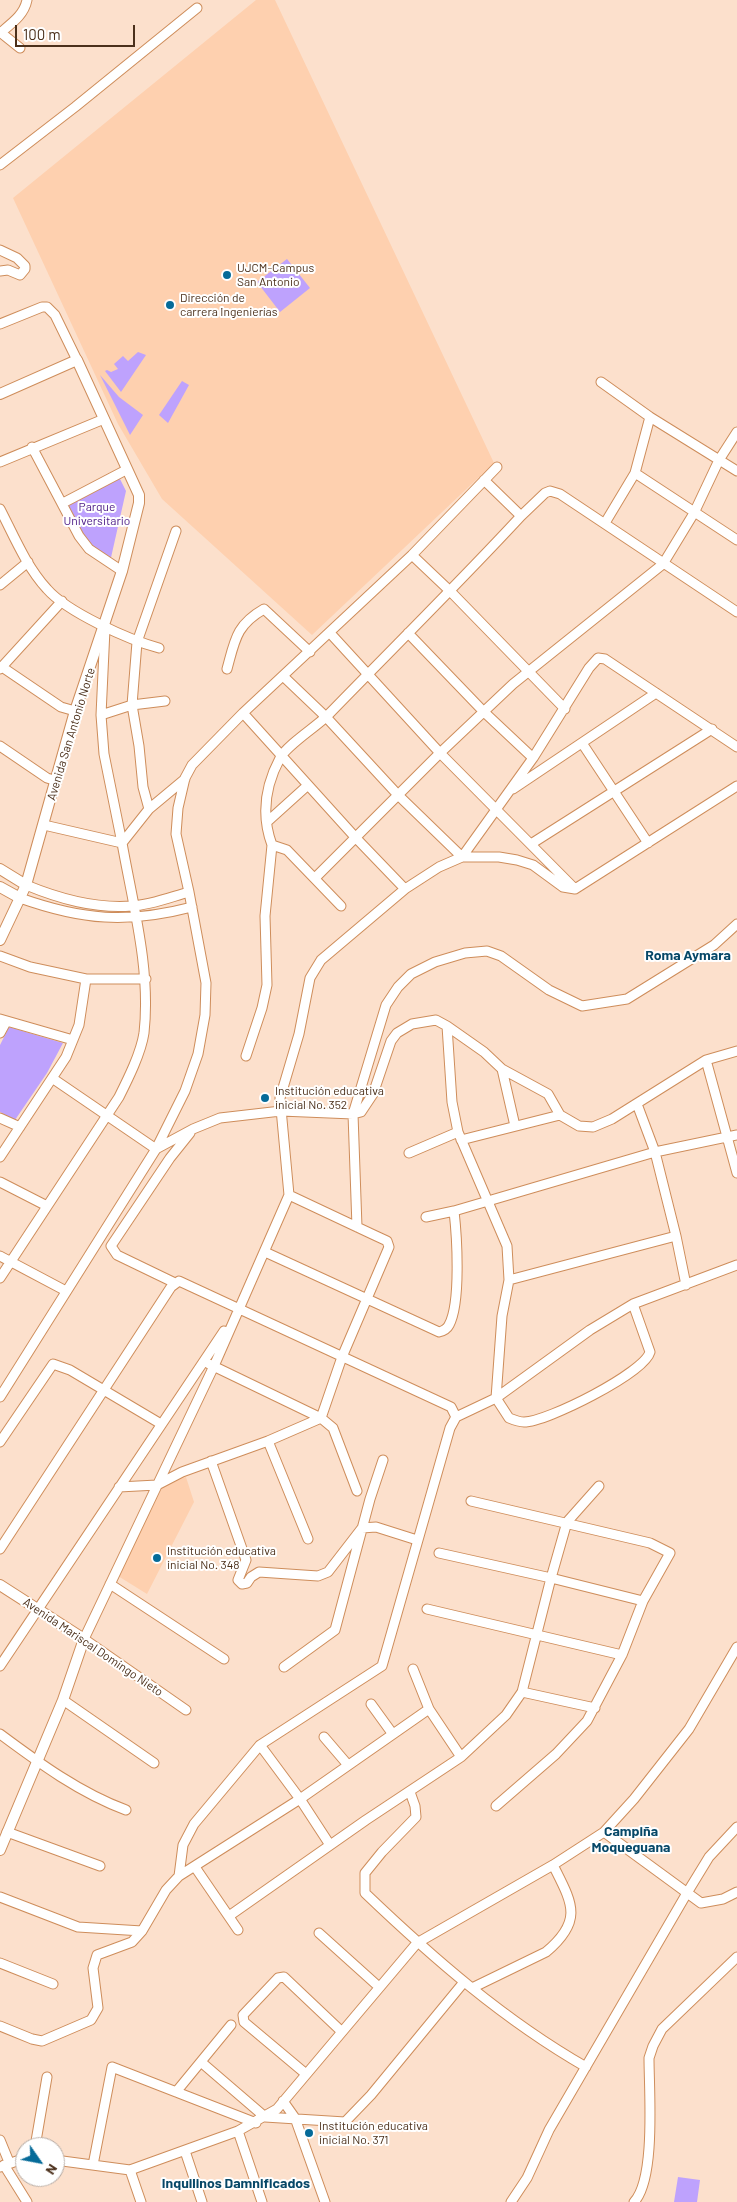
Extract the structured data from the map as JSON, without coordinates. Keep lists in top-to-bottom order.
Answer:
{
  "streets": {
    "street": ["Avenida San Antonio Norte", "Avenida Mariscal Domingo Nieto"]
  },
  "districts": ["Roma Aymara", "Campiña Moqueguana", "Inquilinos Damnificados"],
  "parks": ["Parque Universitario"],
  "places": [
    "UJCM-Campus San Antonio",
    "Dirección de carrera Ingenierías",
    "Institución educativa inicial No. 352",
    "Institución educativa inicial No. 348",
    "Institución educativa inicial No. 371"
  ],
  "scale_bar": "100 m",
  "north": "bottom right"
}
